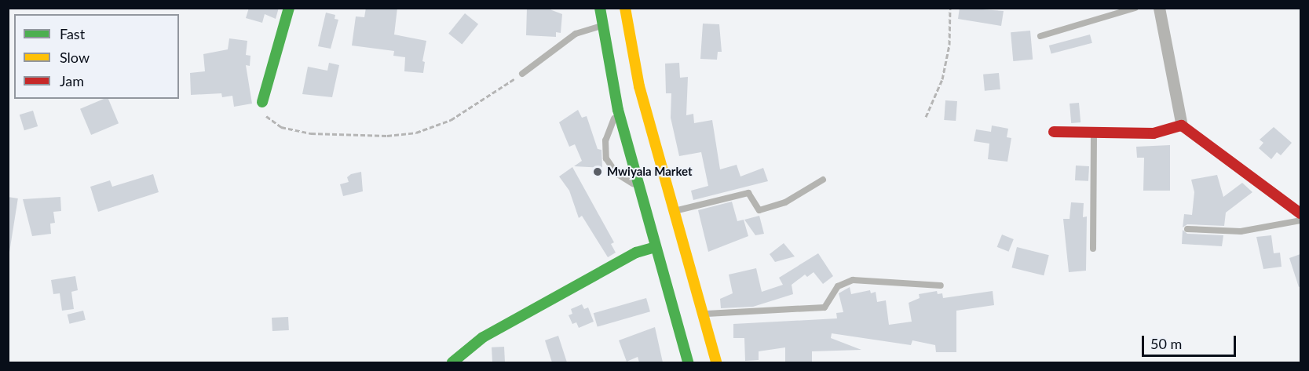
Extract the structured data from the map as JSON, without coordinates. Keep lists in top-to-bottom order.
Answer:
{
  "places": ["Mwiyala Market"],
  "legend": ["Fast", "Slow", "Jam"],
  "scale_bar": "50 m"
}
